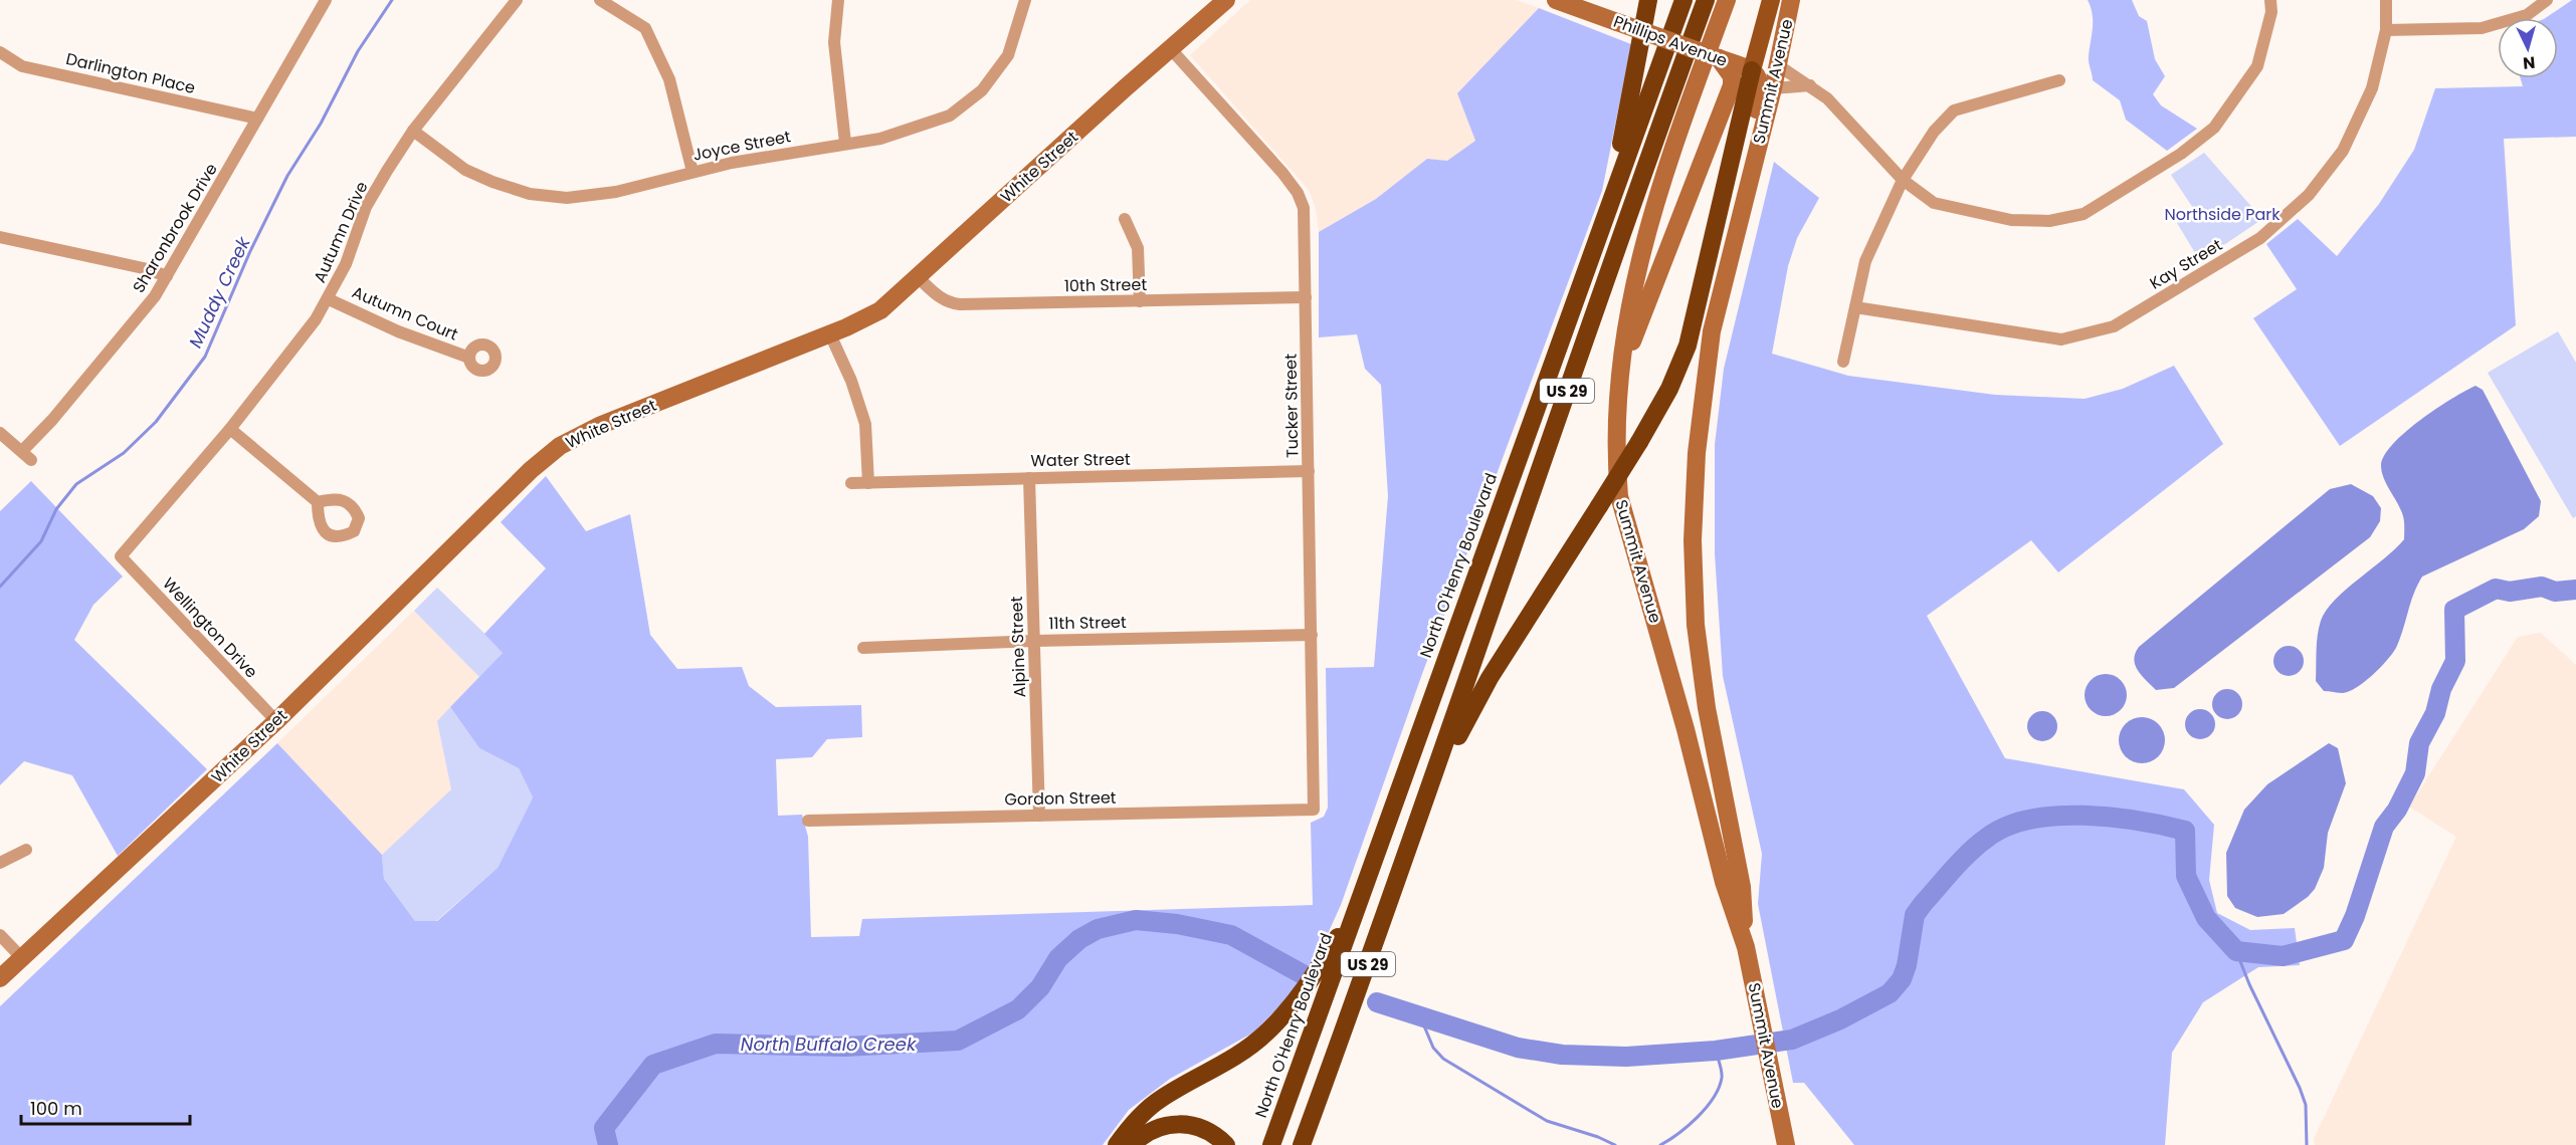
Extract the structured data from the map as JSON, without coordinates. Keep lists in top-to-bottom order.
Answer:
{
  "streets": {
    "highway": ["US 29", "North O'Henry Boulevard"],
    "main road": ["Phillips Avenue", "Summit Avenue", "White Street"],
    "street": [
      "Darlington Place",
      "Joyce Street",
      "Sharonbrook Drive",
      "Autumn Drive",
      "Kay Street",
      "10th Street",
      "Autumn Court",
      "Tucker Street",
      "Water Street",
      "11th Street",
      "Wellington Drive",
      "Alpine Street",
      "Gordon Street"
    ]
  },
  "crossings": [
    ["Phillips Avenue", "Summit Avenue"],
    ["Darlington Place", "Sharonbrook Drive"],
    ["Joyce Street", "Autumn Drive"],
    ["White Street", "10th Street"],
    ["White Street", "Tucker Street"],
    ["White Street", "Wellington Drive"],
    ["Autumn Drive", "Autumn Court"],
    ["Autumn Drive", "Wellington Drive"],
    ["10th Street", "Tucker Street"],
    ["Tucker Street", "Water Street"],
    ["Tucker Street", "11th Street"],
    ["Tucker Street", "Gordon Street"],
    ["Water Street", "Alpine Street"],
    ["11th Street", "Alpine Street"],
    ["Alpine Street", "Gordon Street"]
  ],
  "water": ["Muddy Creek", "North Buffalo Creek"],
  "parks": ["Northside Park"],
  "scale_bar": "100 m",
  "north": "bottom"
}
